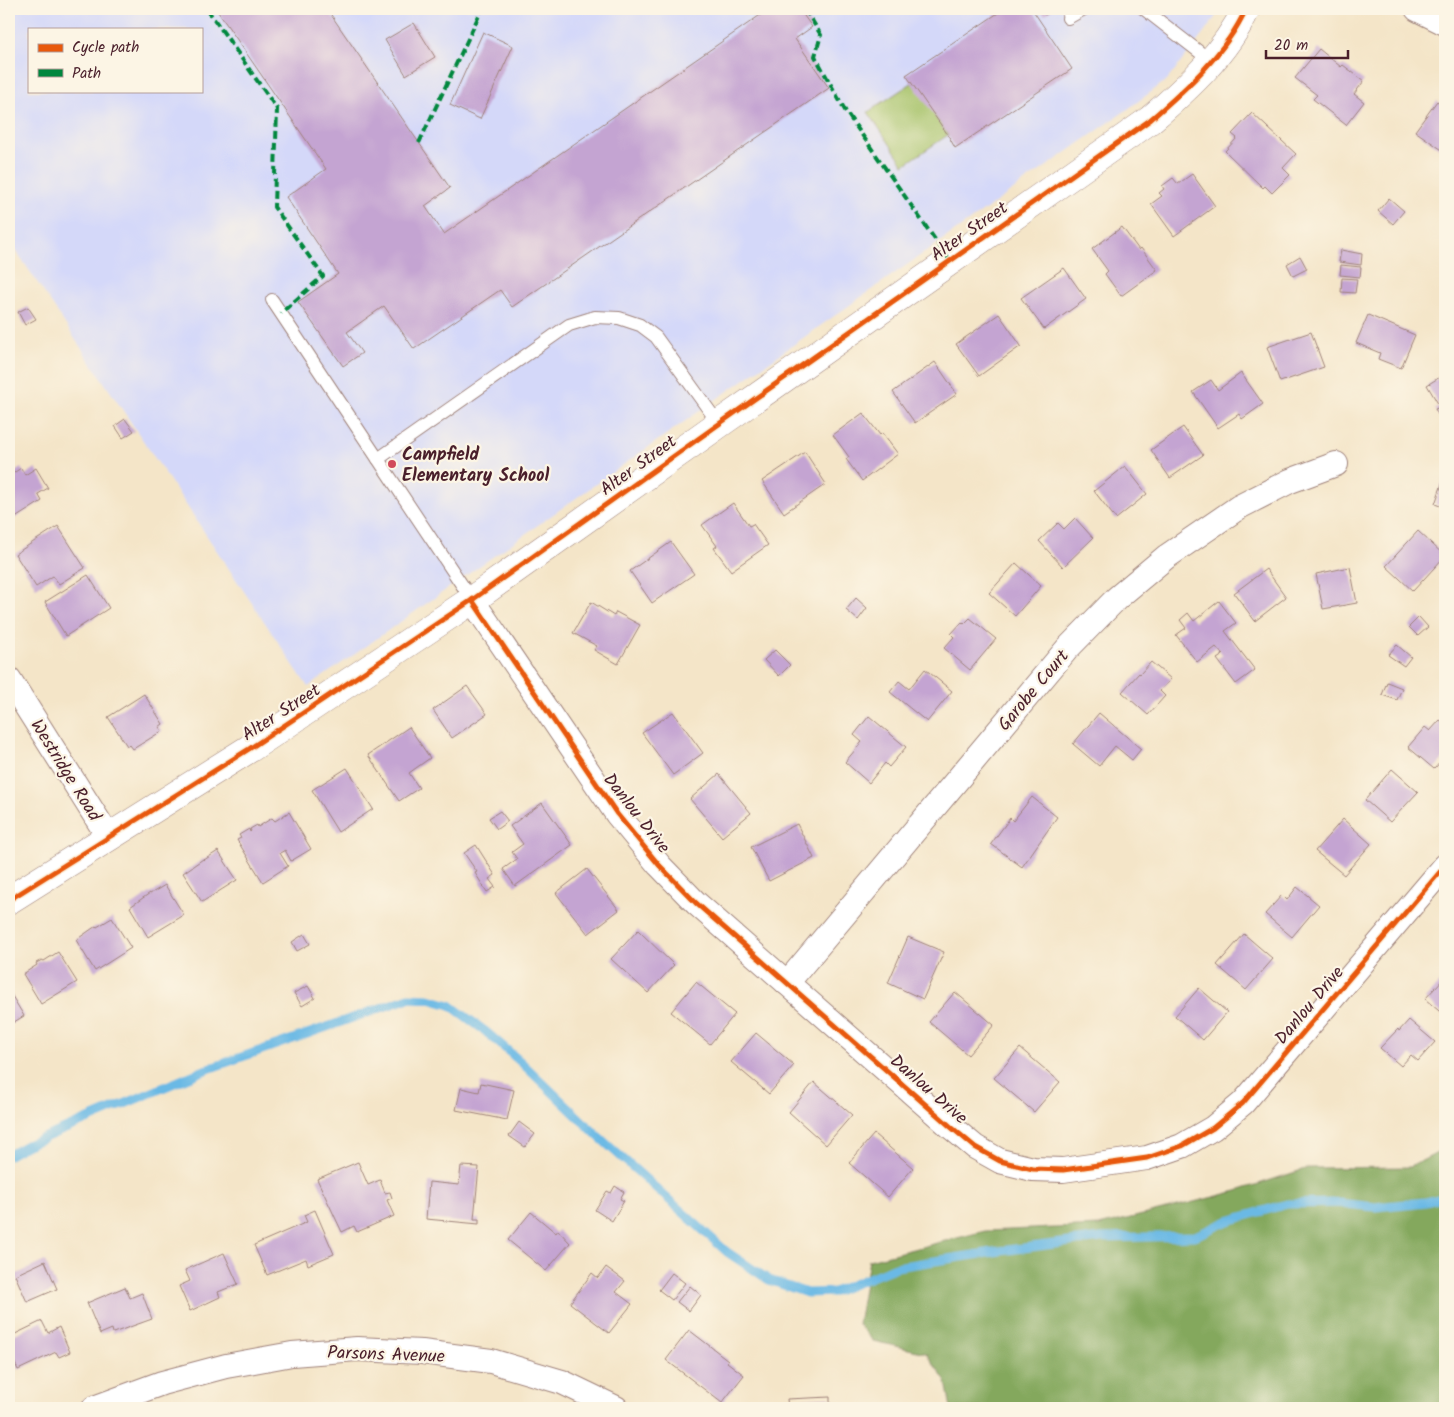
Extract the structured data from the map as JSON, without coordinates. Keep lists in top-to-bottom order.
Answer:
{
  "streets": {
    "street": [
      "Alter Street",
      "Garobe Court",
      "Westridge Road",
      "Danlou Drive",
      "Parsons Avenue"
    ]
  },
  "crossings": [
    ["Alter Street", "Westridge Road"],
    ["Alter Street", "Danlou Drive"],
    ["Garobe Court", "Danlou Drive"]
  ],
  "places": ["Campfield Elementary School"],
  "legend": ["Cycle path", "Path"],
  "scale_bar": "20 m"
}
